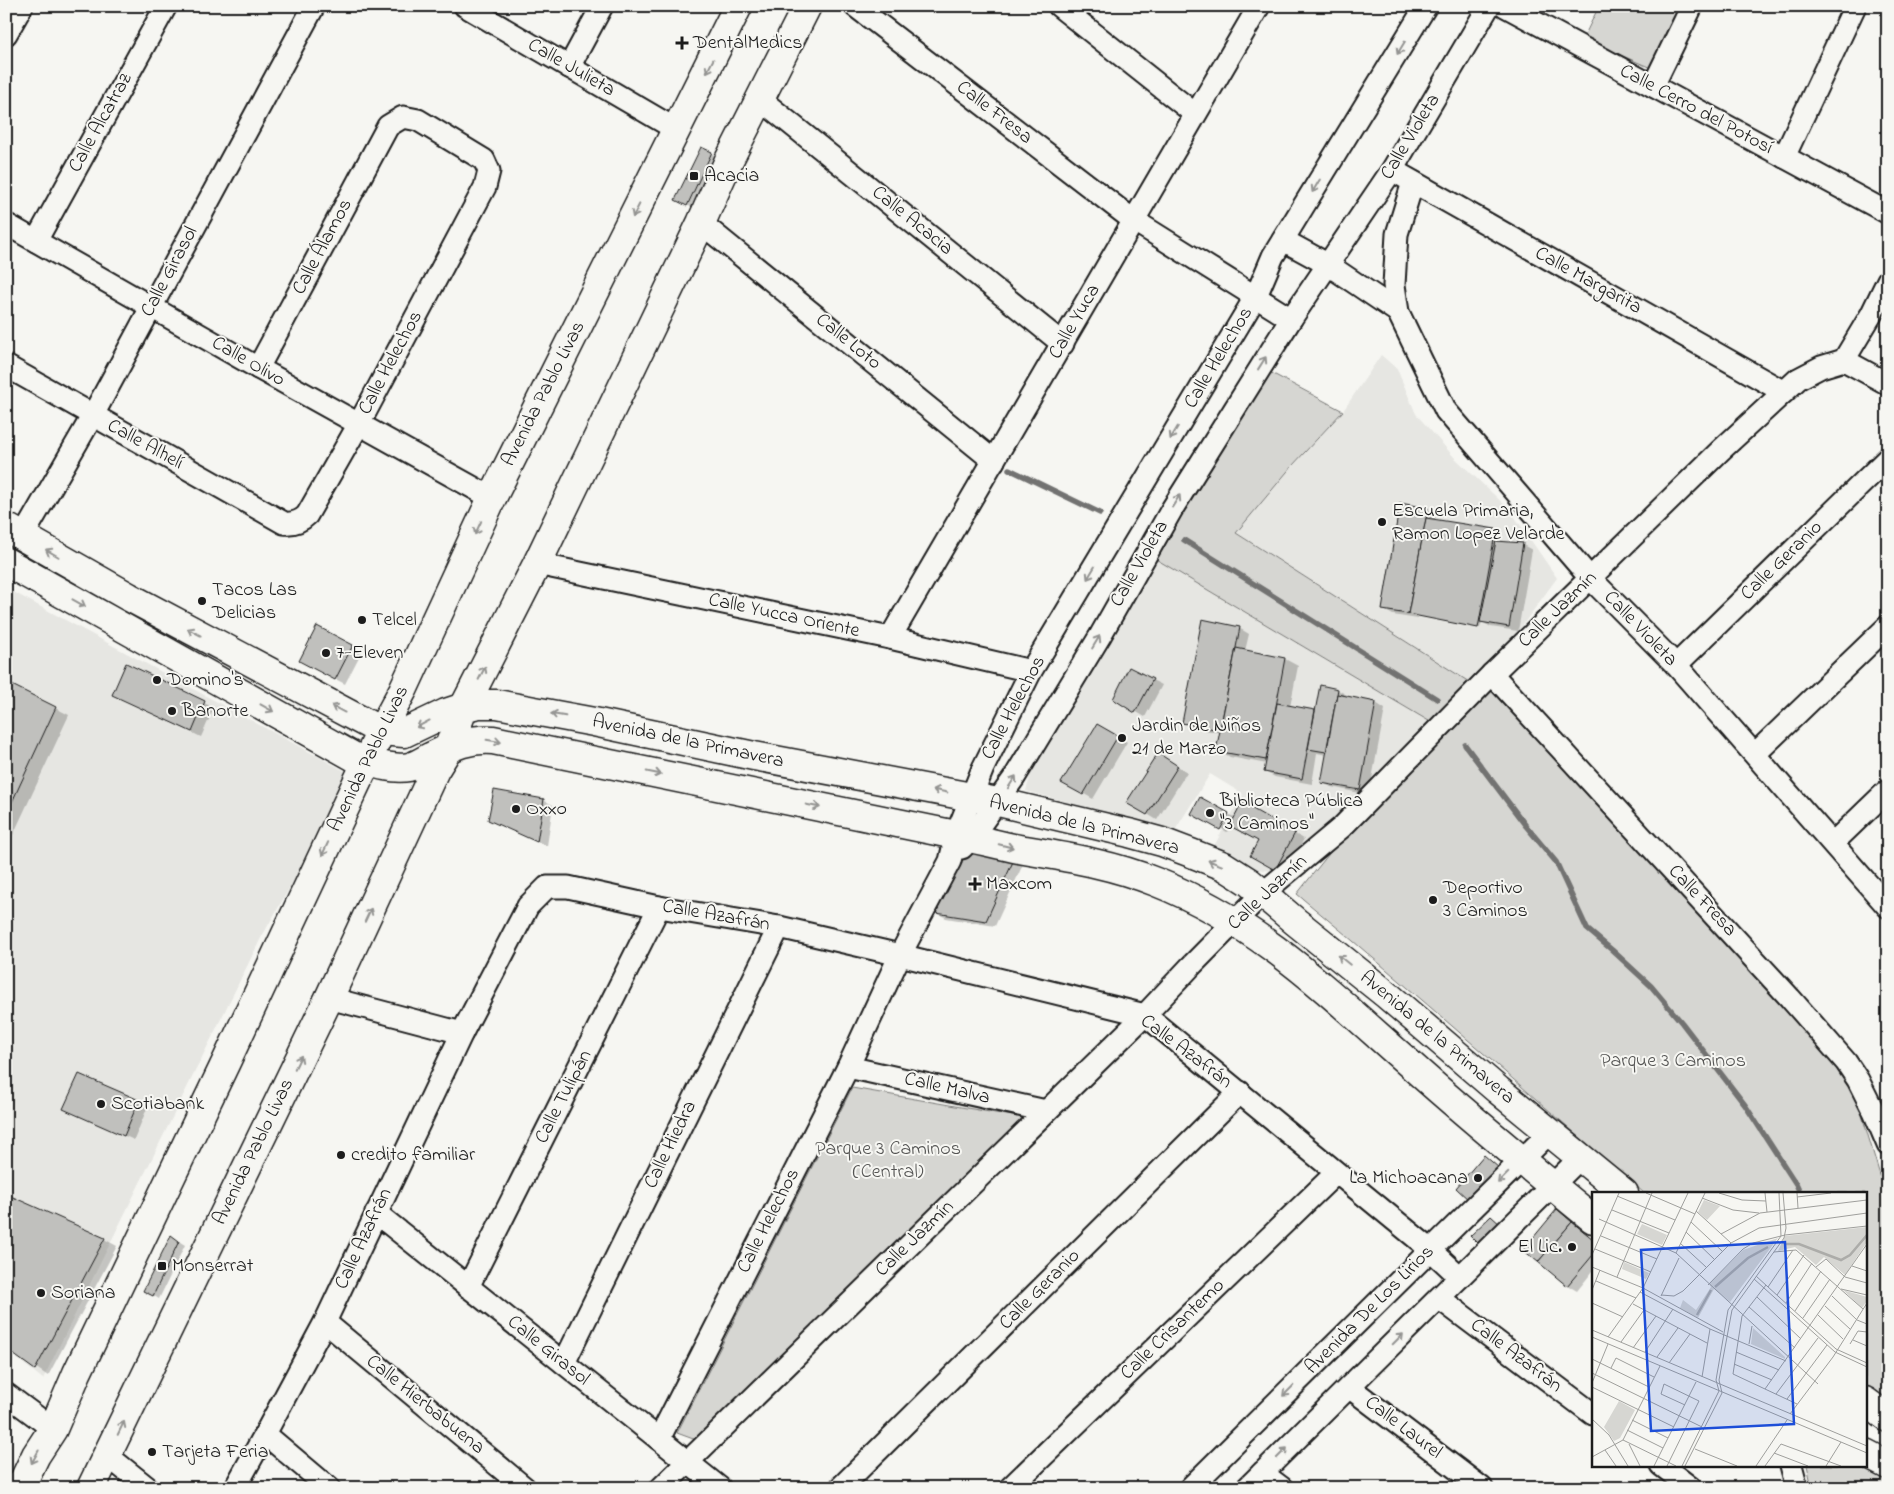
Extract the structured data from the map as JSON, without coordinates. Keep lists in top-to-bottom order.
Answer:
{
  "streets": {
    "street": [
      "Calle Julieta",
      "Calle Cerro del Potosí",
      "Calle Fresa",
      "Calle Alcatraz",
      "Calle Violeta",
      "Calle Acacia",
      "Calle Álamos",
      "Calle Girasol",
      "Calle Margarita",
      "Calle Yuca",
      "Calle Loto",
      "Calle Helechos",
      "Calle Olivo",
      "Avenida Pablo Livas",
      "Calle Alhelí",
      "Calle Geranio",
      "Calle Jazmín",
      "Calle Yucca Oriente",
      "Avenida de la Primavera",
      "Calle Azafrán",
      "Calle Malva",
      "Calle Tulipán",
      "Calle Hiedra",
      "Avenida De Los Lirios",
      "Calle Crisantemo",
      "Calle Hierbabuena",
      "Calle Laurel"
    ]
  },
  "crossings": [
    ["Calle Julieta", "Avenida Pablo Livas"],
    ["Calle Fresa", "Calle Violeta"],
    ["Calle Fresa", "Calle Yuca"],
    ["Calle Fresa", "Calle Helechos"],
    ["Calle Fresa", "Calle Jazmín"],
    ["Calle Alcatraz", "Calle Olivo"],
    ["Calle Violeta", "Calle Margarita"],
    ["Calle Violeta", "Calle Helechos"],
    ["Calle Violeta", "Calle Geranio"],
    ["Calle Violeta", "Calle Jazmín"],
    ["Calle Violeta", "Avenida de la Primavera"],
    ["Calle Acacia", "Calle Yuca"],
    ["Calle Acacia", "Avenida Pablo Livas"],
    ["Calle Álamos", "Calle Helechos"],
    ["Calle Álamos", "Calle Olivo"],
    ["Calle Girasol", "Calle Helechos"],
    ["Calle Girasol", "Calle Olivo"],
    ["Calle Girasol", "Calle Alhelí"],
    ["Calle Girasol", "Calle Jazmín"],
    ["Calle Girasol", "Calle Azafrán"],
    ["Calle Girasol", "Calle Tulipán"],
    ["Calle Girasol", "Calle Hiedra"],
    ["Calle Margarita", "Calle Jazmín"],
    ["Calle Yuca", "Calle Loto"],
    ["Calle Yuca", "Calle Yucca Oriente"],
    ["Calle Loto", "Avenida Pablo Livas"],
    ["Calle Helechos", "Calle Olivo"],
    ["Calle Helechos", "Calle Alhelí"],
    ["Calle Helechos", "Calle Yucca Oriente"],
    ["Calle Helechos", "Avenida de la Primavera"],
    ["Calle Helechos", "Calle Azafrán"],
    ["Calle Helechos", "Calle Malva"],
    ["Calle Olivo", "Avenida Pablo Livas"],
    ["Avenida Pablo Livas", "Calle Yucca Oriente"],
    ["Avenida Pablo Livas", "Avenida de la Primavera"],
    ["Calle Geranio", "Calle Azafrán"],
    ["Calle Jazmín", "Avenida de la Primavera"],
    ["Calle Jazmín", "Calle Azafrán"],
    ["Calle Jazmín", "Calle Malva"],
    ["Avenida de la Primavera", "Avenida De Los Lirios"],
    ["Calle Azafrán", "Calle Tulipán"],
    ["Calle Azafrán", "Calle Hiedra"],
    ["Calle Azafrán", "Avenida De Los Lirios"],
    ["Calle Azafrán", "Calle Crisantemo"],
    ["Calle Azafrán", "Calle Hierbabuena"],
    ["Avenida De Los Lirios", "Calle Laurel"]
  ],
  "parks": ["Parque 3 Caminos", "Parque 3 Caminos (Central)"],
  "places": {
    "health": ["DentalMedics", "Maxcom"],
    "transit": ["Acacia", "Monserrat"],
    "other": [
      "Escuela Primaria, Ramon Lopez Velarde",
      "Tacos Las Delicias",
      "Telcel",
      "7-Eleven",
      "Domino's",
      "Banorte",
      "Jardin de Niños 21 de Marzo",
      "Oxxo",
      "Biblioteca Pública \"3 Caminos\"",
      "Deportivo 3 Caminos",
      "Scotiabank",
      "credito familiar",
      "La Michoacana",
      "El Lic.",
      "Soriana",
      "Tarjeta Feria"
    ]
  }
}
